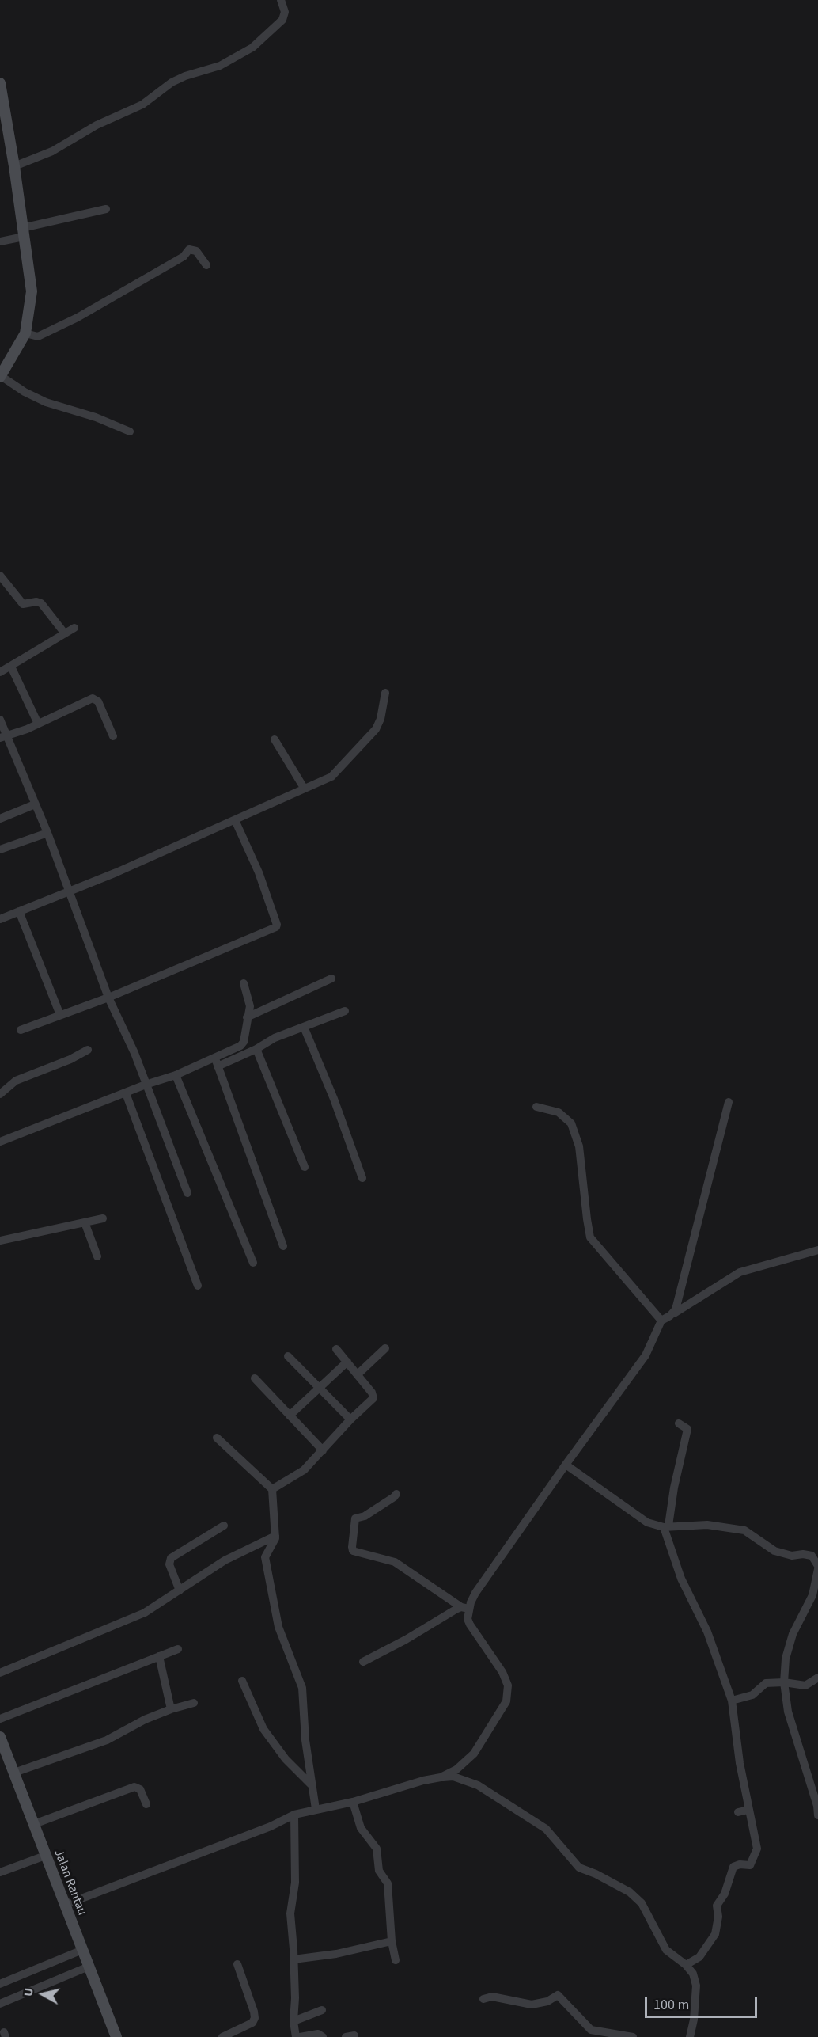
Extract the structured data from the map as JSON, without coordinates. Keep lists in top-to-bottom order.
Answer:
{
  "streets": {
    "main road": ["Jalan Rantau"]
  },
  "scale_bar": "100 m",
  "north": "left"
}
